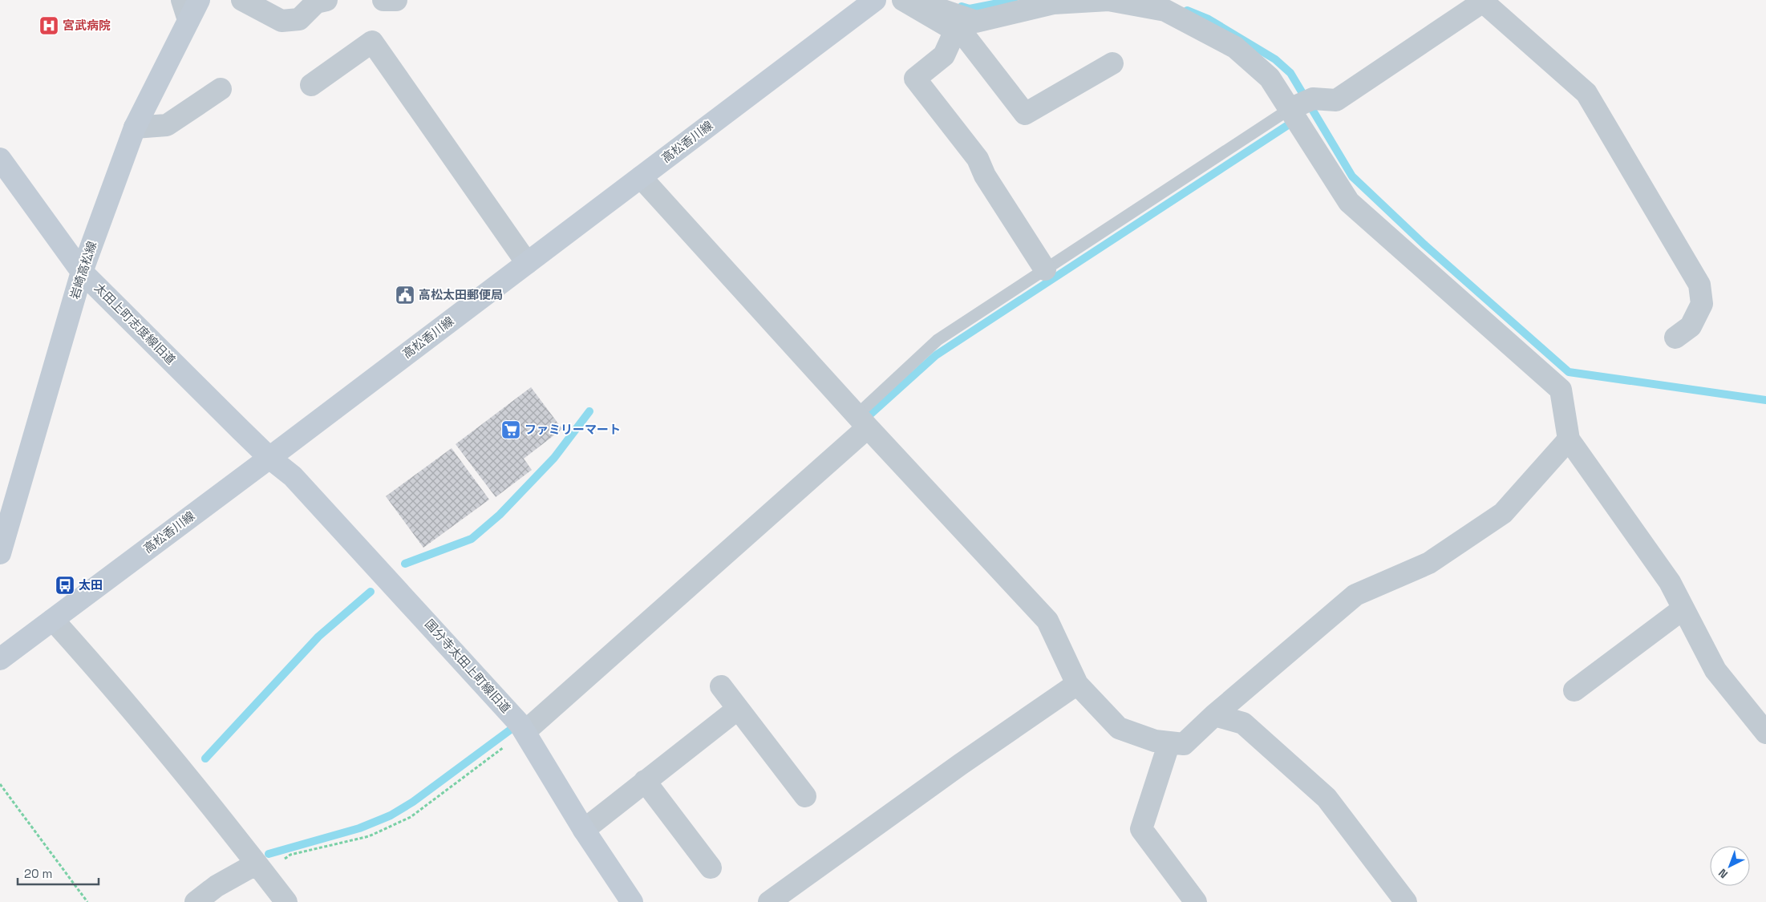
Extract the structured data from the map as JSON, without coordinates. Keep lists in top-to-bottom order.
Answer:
{
  "streets": {
    "main road": [
      "高松香川線",
      "岩崎高松線",
      "太田上町志度線旧道",
      "国分寺太田上町線旧道"
    ]
  },
  "crossings": [
    ["高松香川線", "太田上町志度線旧道"],
    ["高松香川線", "国分寺太田上町線旧道"],
    ["岩崎高松線", "太田上町志度線旧道"],
    ["太田上町志度線旧道", "国分寺太田上町線旧道"]
  ],
  "places": {
    "hospital": ["宮武病院"],
    "public building": ["高松太田郵便局"],
    "supermarket": ["ファミリーマート"],
    "bus stop": ["太田"]
  },
  "scale_bar": "20 m",
  "north": "bottom left"
}
